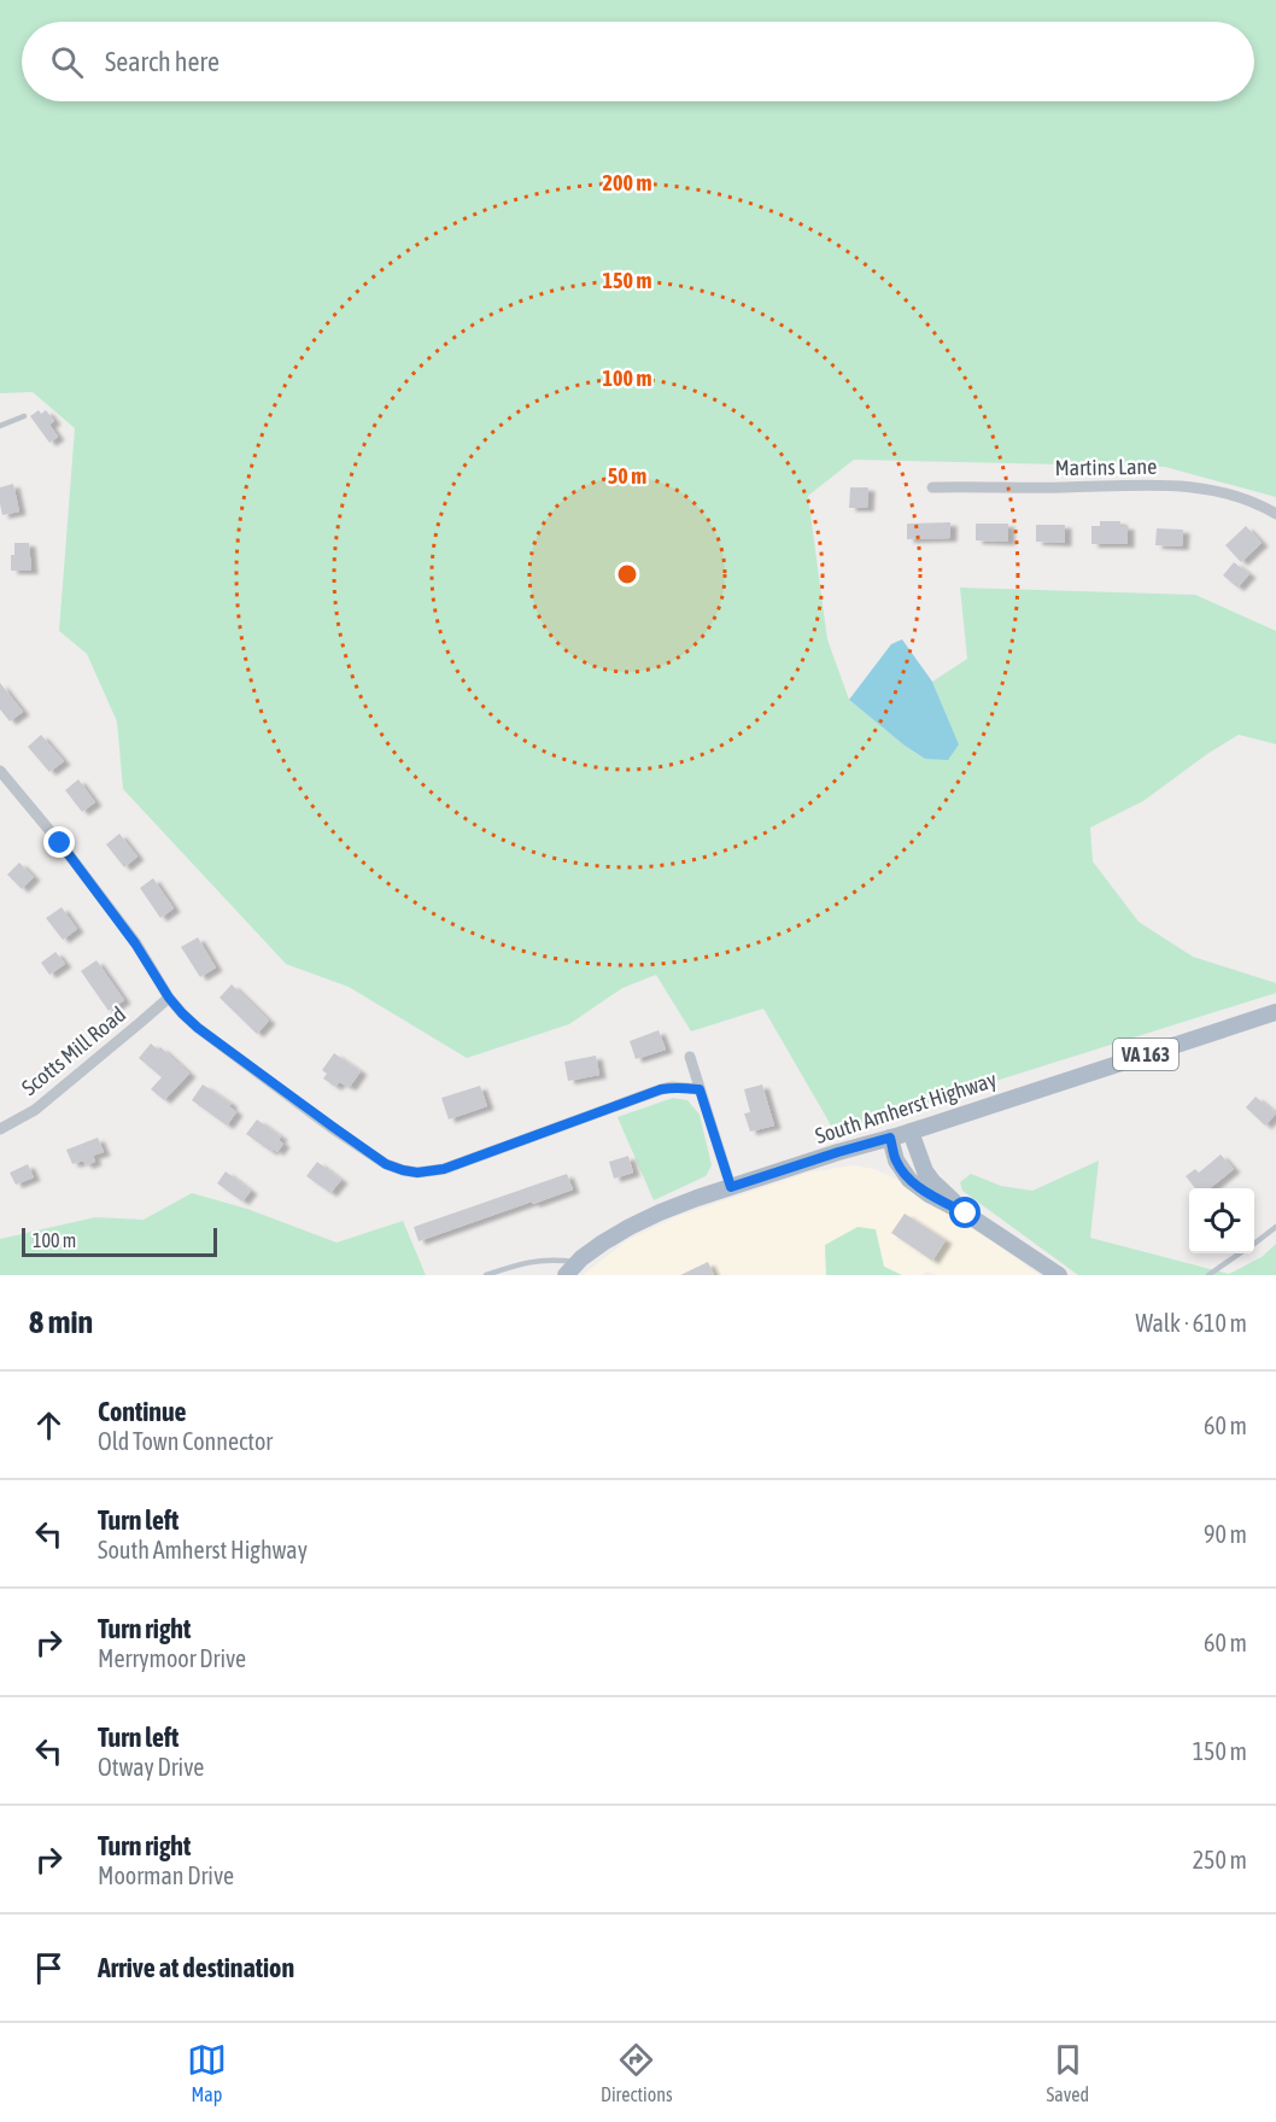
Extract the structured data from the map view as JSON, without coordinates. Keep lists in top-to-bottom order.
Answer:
{
  "streets": {
    "main road": ["VA 163", "South Amherst Highway"],
    "street": ["Martins Lane", "Scotts Mill Road"]
  },
  "scale_bar": "100 m",
  "page": {
    "search": "Search here",
    "scale": "100 m",
    "heading": ["8 min", "Walk · 610 m"],
    "list": [
      ["Continue", "Old Town Connector", "60 m"],
      ["Turn left", "South Amherst Highway", "90 m"],
      ["Turn right", "Merrymoor Drive", "60 m"],
      ["Turn left", "Otway Drive", "150 m"],
      ["Turn right", "Moorman Drive", "250 m"],
      "Arrive at destination"
    ],
    "nav": ["Map", "Directions", "Saved"]
  },
  "rings": [
    "200 m",
    "150 m",
    "100 m",
    "50 m"
  ]
}
